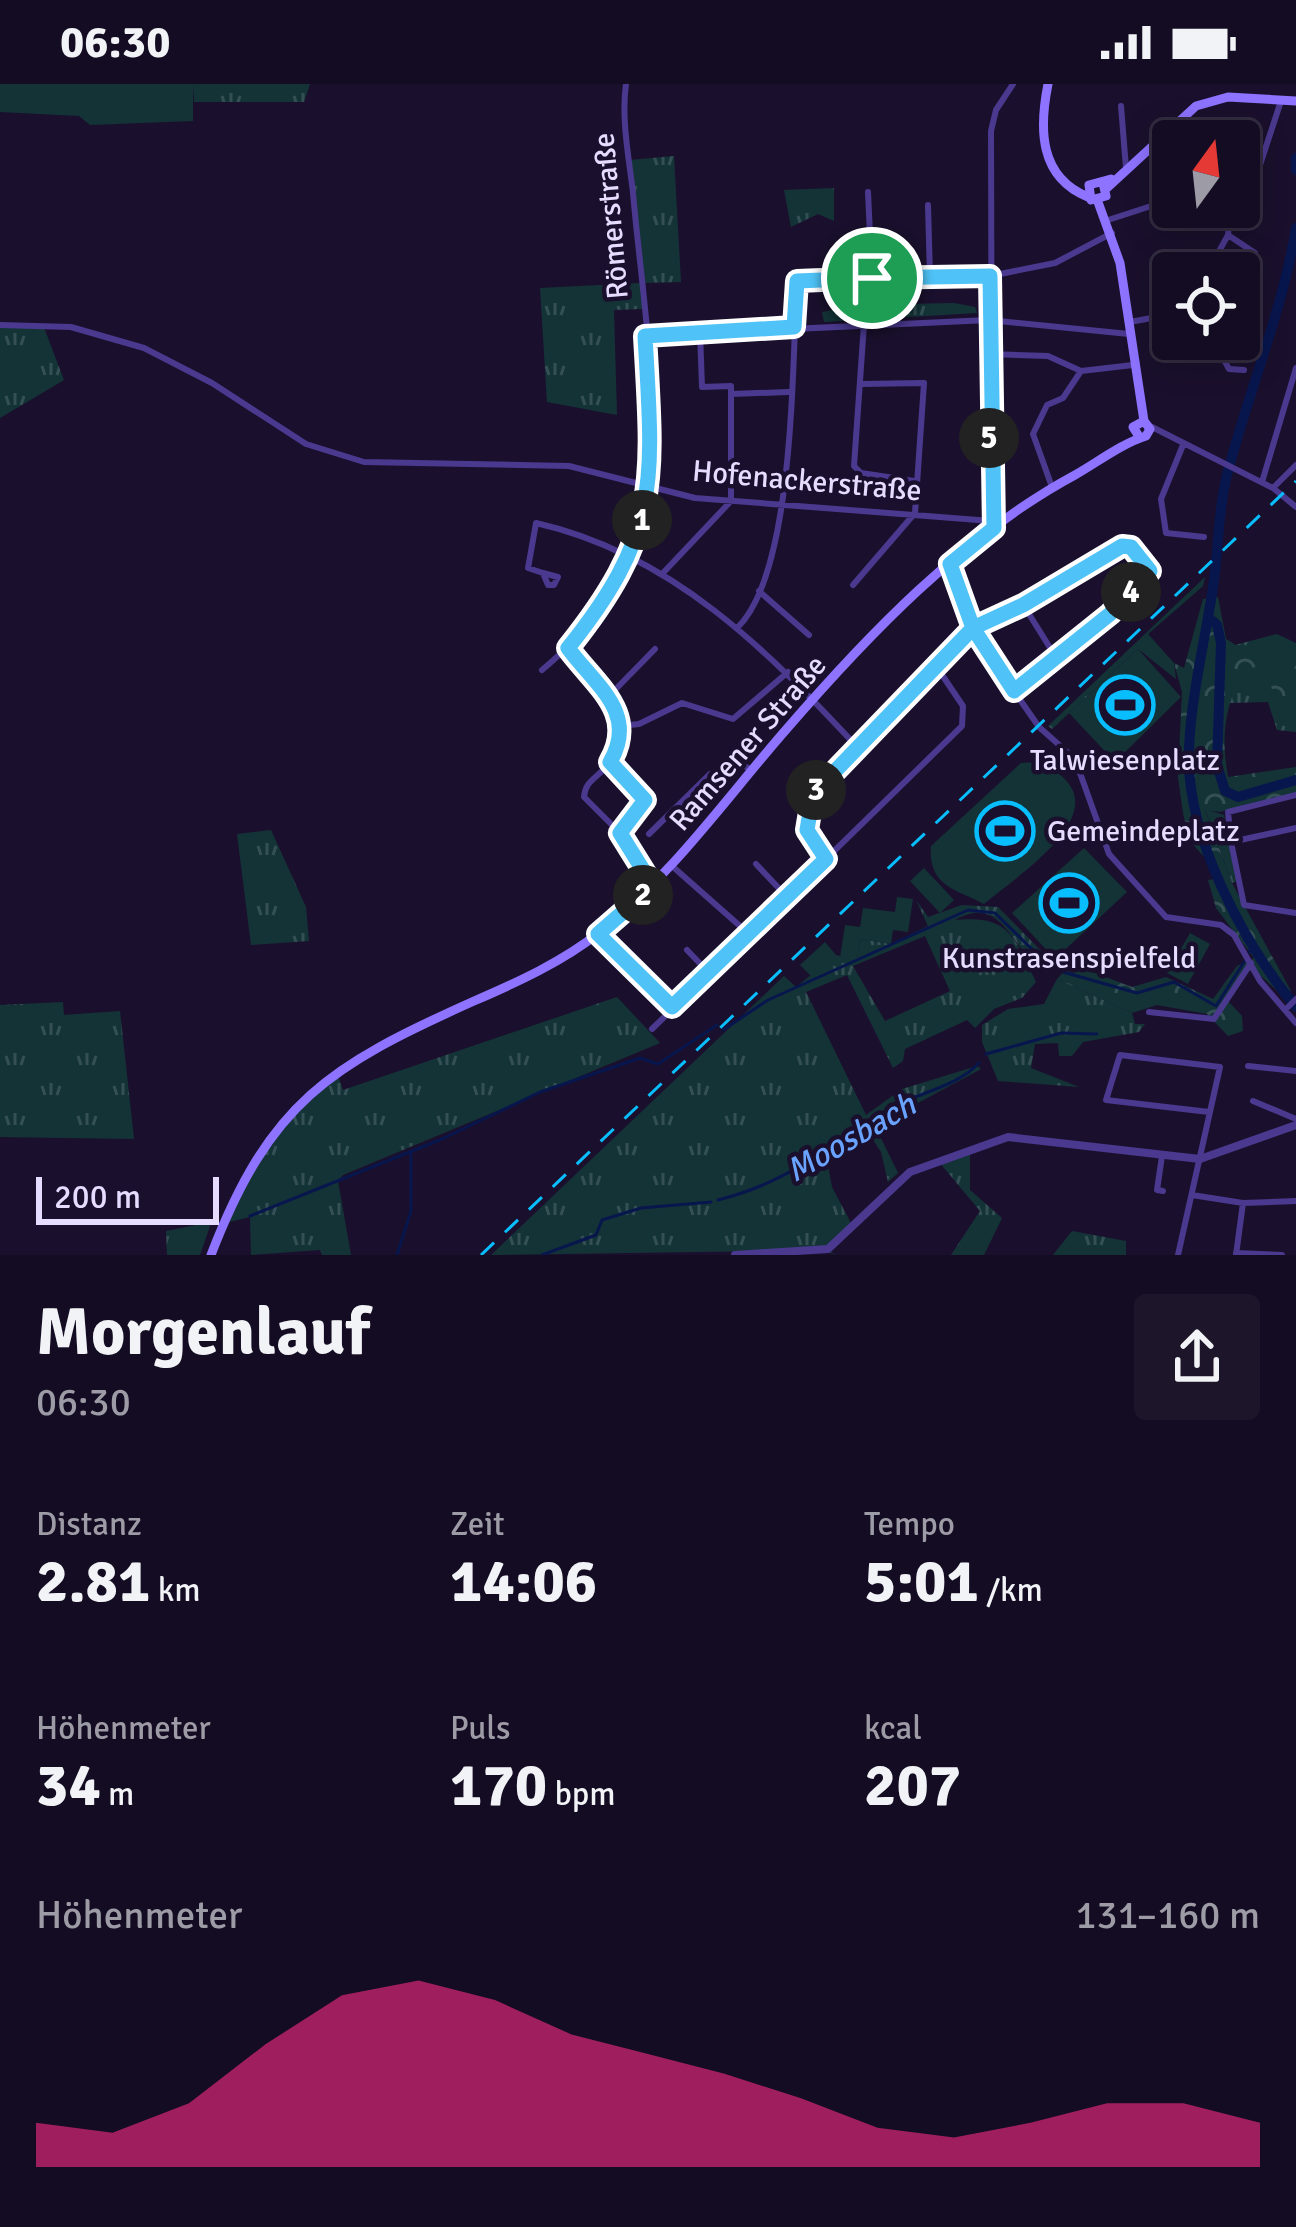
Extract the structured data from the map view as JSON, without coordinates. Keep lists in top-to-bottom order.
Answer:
{
  "streets": {
    "main road": ["Ramsener Straße"],
    "street": ["Römerstraße", "Hofenackerstraße"]
  },
  "crossings": [
    ["Römerstraße", "Hofenackerstraße"],
    ["Hofenackerstraße", "Ramsener Straße"]
  ],
  "water": ["Moosbach"],
  "places": {
    "sports": ["Talwiesenplatz", "Gemeindeplatz", "Kunstrasenspielfeld"]
  },
  "scale_bar": "200 m",
  "north": "top",
  "page": {
    "status": "06:30",
    "pins": [
      "5",
      "1",
      "4",
      "3",
      "2"
    ],
    "scale": "200 m",
    "heading": ["Morgenlauf", "06:30"],
    "stats": [
      ["Distanz", "2.81 km"],
      ["Zeit", "14:06"],
      ["Tempo", "5:01 /km"],
      ["Höhenmeter", "34 m"],
      ["Puls", "170 bpm"],
      ["kcal", "207"]
    ],
    "chart": ["Höhenmeter", "131–160 m"]
  }
}
